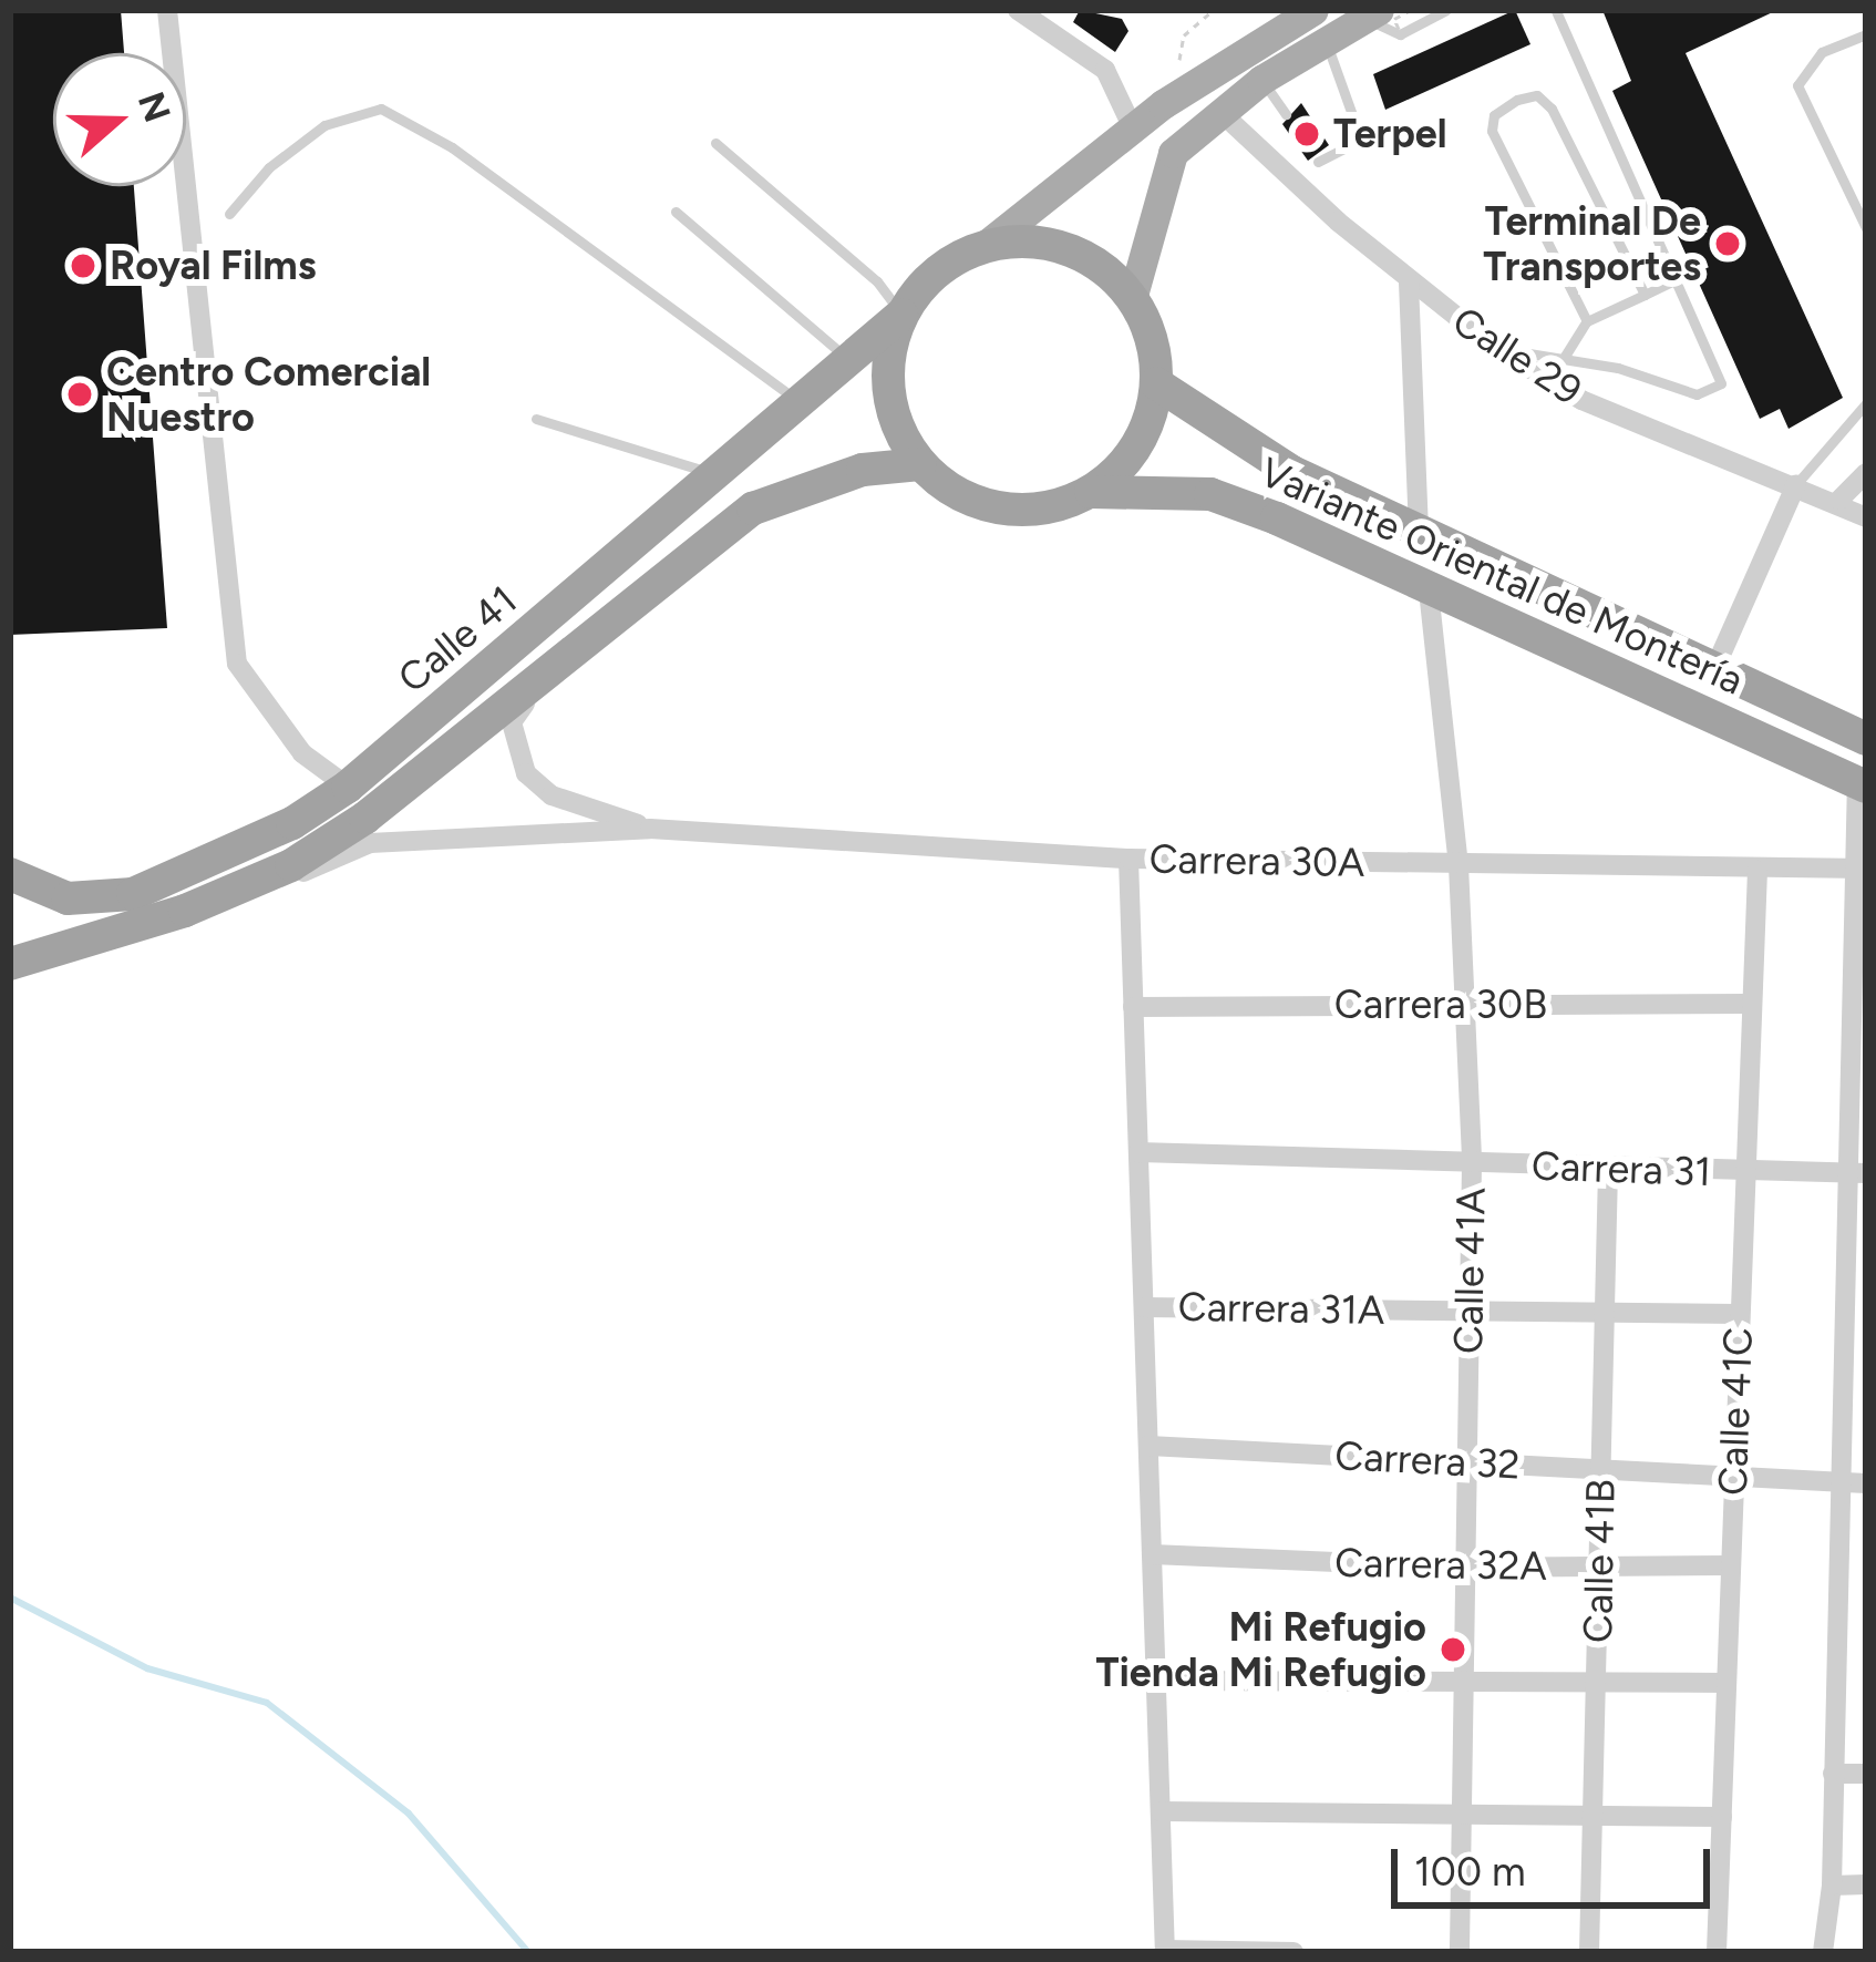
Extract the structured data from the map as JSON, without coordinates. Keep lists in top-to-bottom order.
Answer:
{
  "streets": {
    "highway": ["Variante Oriental de Montería", "Calle 41"],
    "street": [
      "Calle 29",
      "Carrera 30A",
      "Carrera 30B",
      "Carrera 31",
      "Calle 41A",
      "Carrera 31A",
      "Calle 41C",
      "Carrera 32",
      "Calle 41B",
      "Carrera 32A"
    ]
  },
  "crossings": [
    ["Variante Oriental de Montería", "Calle 41"],
    ["Variante Oriental de Montería", "Calle 41A"],
    ["Carrera 30A", "Calle 41A"],
    ["Carrera 30A", "Calle 41C"],
    ["Carrera 30B", "Calle 41A"],
    ["Carrera 30B", "Calle 41C"],
    ["Carrera 31", "Calle 41A"],
    ["Carrera 31", "Calle 41C"],
    ["Carrera 31", "Calle 41B"],
    ["Calle 41A", "Carrera 31A"],
    ["Calle 41A", "Carrera 32"],
    ["Calle 41A", "Carrera 32A"],
    ["Carrera 31A", "Calle 41C"],
    ["Carrera 31A", "Calle 41B"],
    ["Calle 41C", "Carrera 32"],
    ["Calle 41C", "Carrera 32A"],
    ["Carrera 32", "Calle 41B"],
    ["Calle 41B", "Carrera 32A"]
  ],
  "places": [
    "Terpel",
    "Terminal De Transportes",
    "Royal Films",
    "Centro Comercial Nuestro",
    "Mi Refugio Tienda Mi Refugio"
  ],
  "scale_bar": "100 m",
  "north": "right"
}
